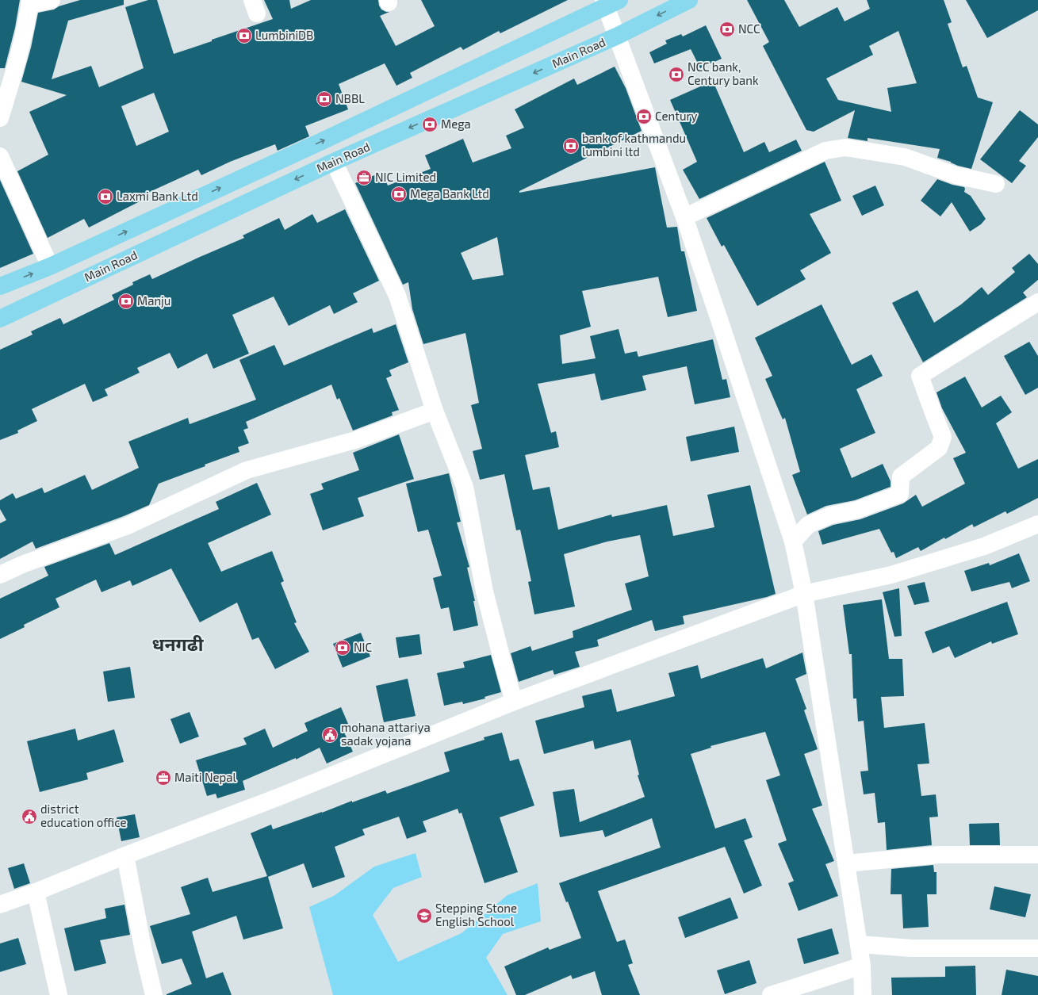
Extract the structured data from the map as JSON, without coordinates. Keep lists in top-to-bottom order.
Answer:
{
  "streets": {
    "main road": ["Main Road"]
  },
  "districts": ["धनगढी"],
  "places": {
    "bank": [
      "NCC",
      "LumbiniDB",
      "NCC bank, Century bank",
      "NBBL",
      "Century",
      "Mega",
      "bank of kathmandu lumbini ltd",
      "Mega Bank Ltd",
      "Laxmi Bank Ltd",
      "Manju",
      "NIC"
    ],
    "office": ["NIC Limited", "Maiti Nepal"],
    "public building": ["mohana attariya sadak yojana", "district education office"],
    "school or university": ["Stepping Stone English School"]
  }
}
